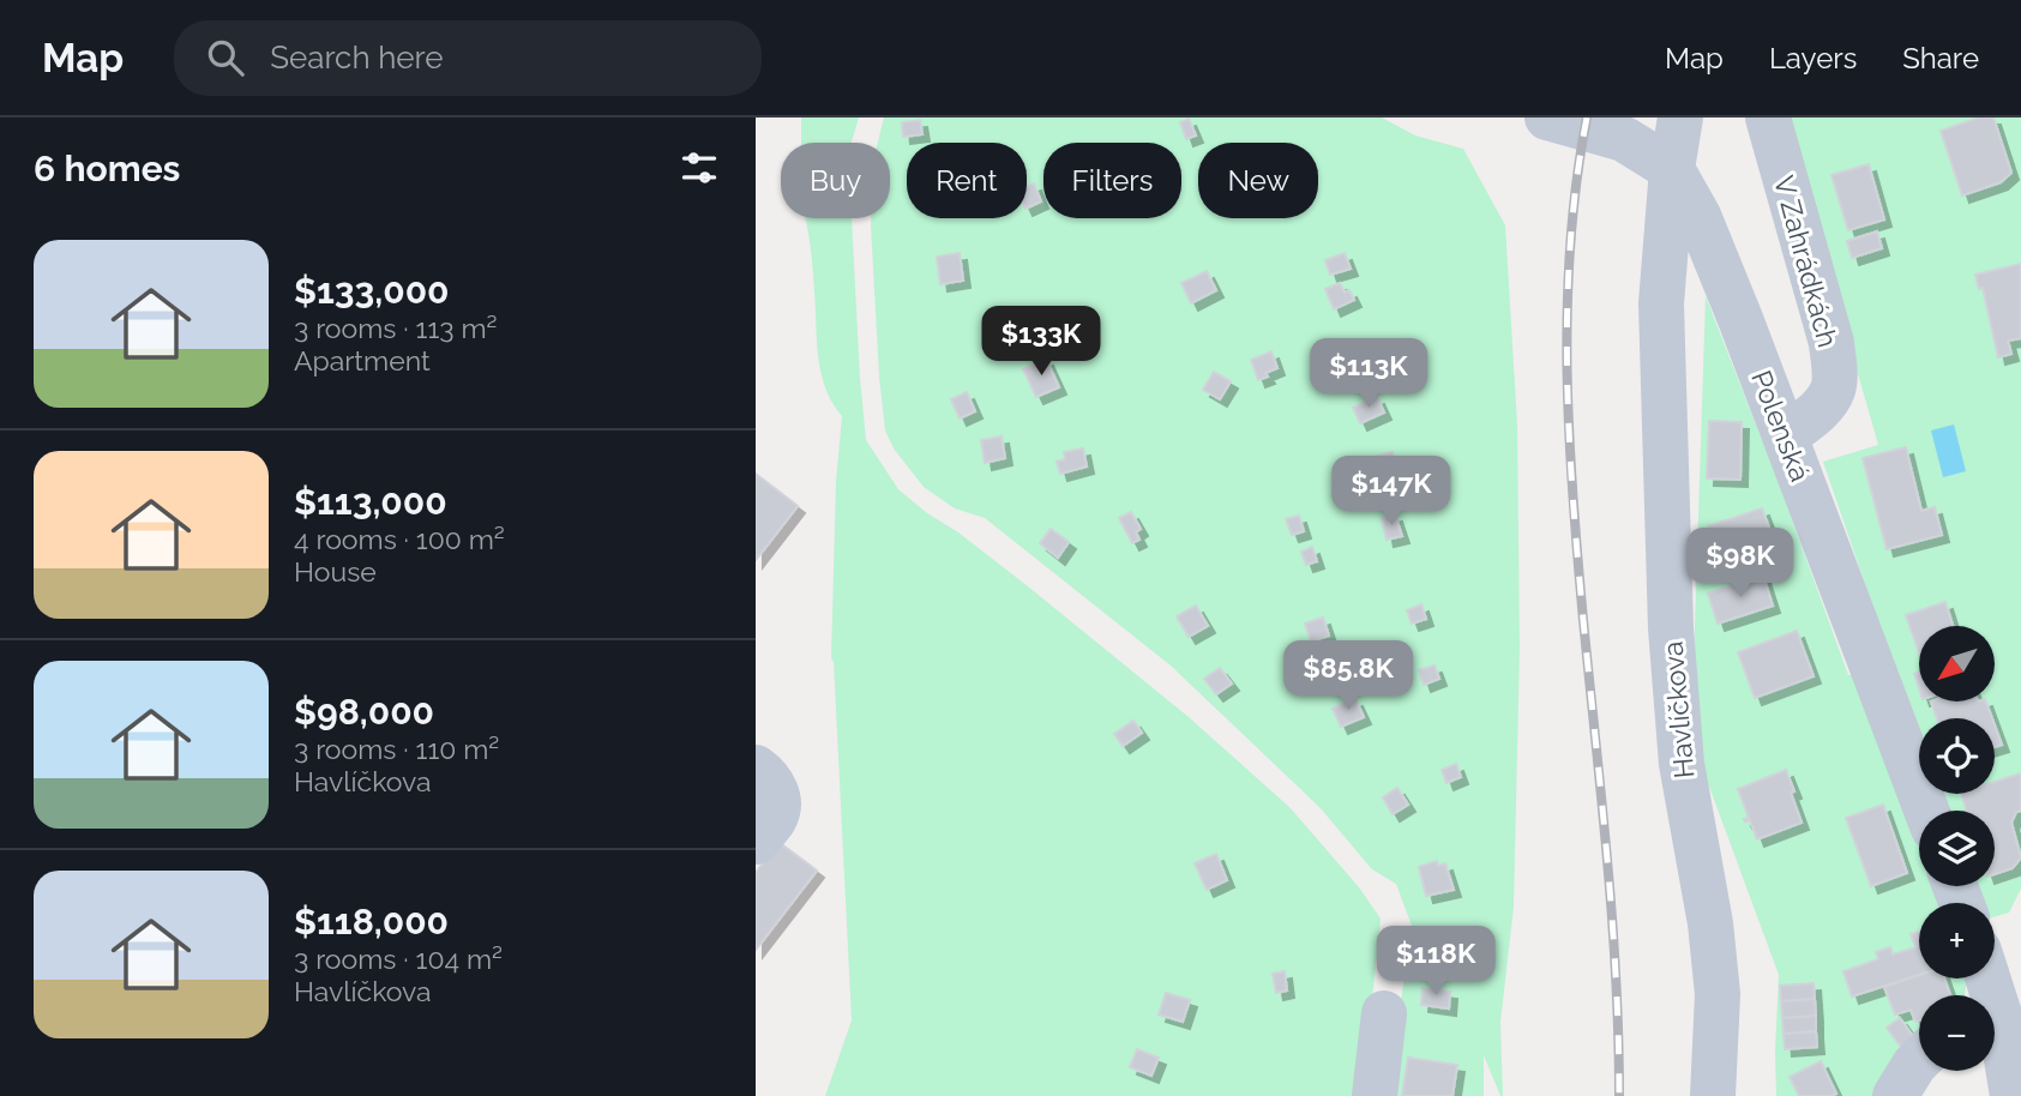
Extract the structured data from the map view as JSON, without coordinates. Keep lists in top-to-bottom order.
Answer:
{
  "streets": {
    "street": ["V Zahrádkách", "Polenská", "Havlíčkova"]
  },
  "crossings": [
    ["V Zahrádkách", "Polenská"],
    ["Polenská", "Havlíčkova"]
  ],
  "north": "bottom left",
  "page": {
    "header": "Map",
    "search": "Search here",
    "nav": ["Map", "Layers", "Share"],
    "heading": "6 homes",
    "chip": [
      "Buy",
      "Rent",
      "Filters",
      "New"
    ],
    "list": [
      {
        "name": "$133,000",
        "note": "3 rooms · 113 m² · Apartment"
      },
      {
        "name": "$113,000",
        "note": "4 rooms · 100 m² · House"
      },
      {
        "name": "$98,000",
        "note": "3 rooms · 110 m² · Havlíčkova"
      },
      {
        "name": "$118,000",
        "note": "3 rooms · 104 m² · Havlíčkova"
      }
    ],
    "price": [
      "$133K",
      "$113K",
      "$147K",
      "$98K",
      "$85.8K",
      "$118K"
    ],
    "map_buttons": ["+", "−"]
  }
}
